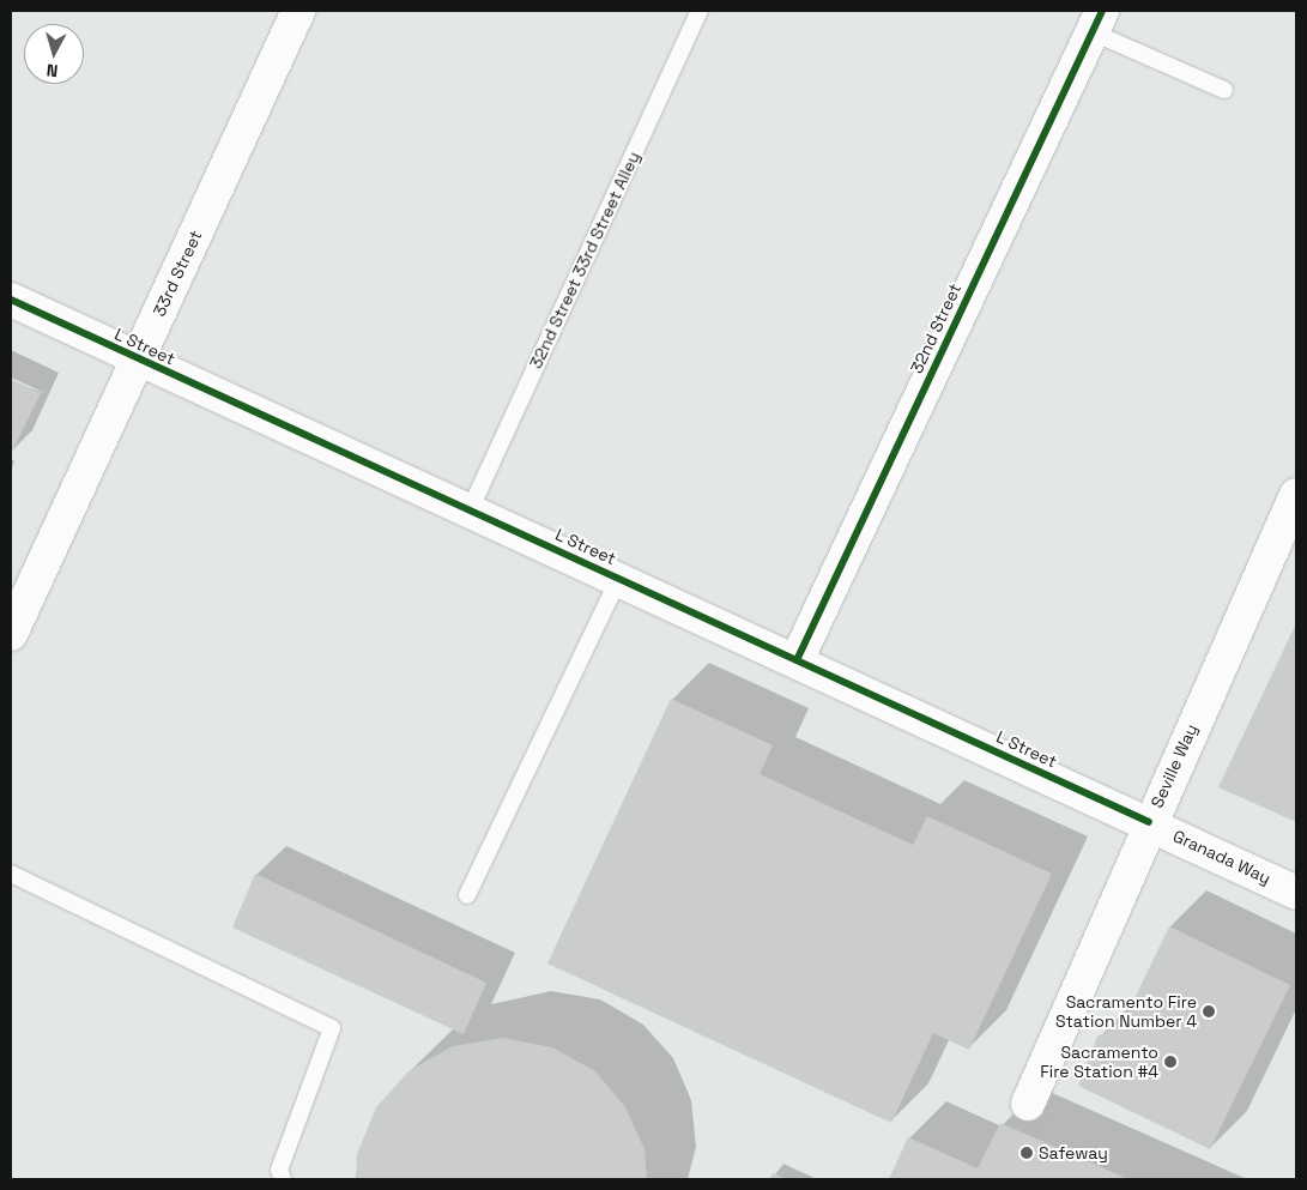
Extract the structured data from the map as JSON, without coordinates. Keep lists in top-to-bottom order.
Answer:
{
  "streets": {
    "street": [
      "33rd Street",
      "32nd Street",
      "L Street",
      "Seville Way",
      "Granada Way"
    ],
    "lane": ["32nd Street 33rd Street Alley"]
  },
  "crossings": [
    ["32nd Street 33rd Street Alley", "L Street"],
    ["33rd Street", "L Street"],
    ["32nd Street", "L Street"],
    ["L Street", "Seville Way"],
    ["L Street", "Granada Way"],
    ["Seville Way", "Granada Way"]
  ],
  "places": ["Sacramento Fire Station Number 4", "Sacramento Fire Station #4", "Safeway"],
  "north": "bottom"
}
